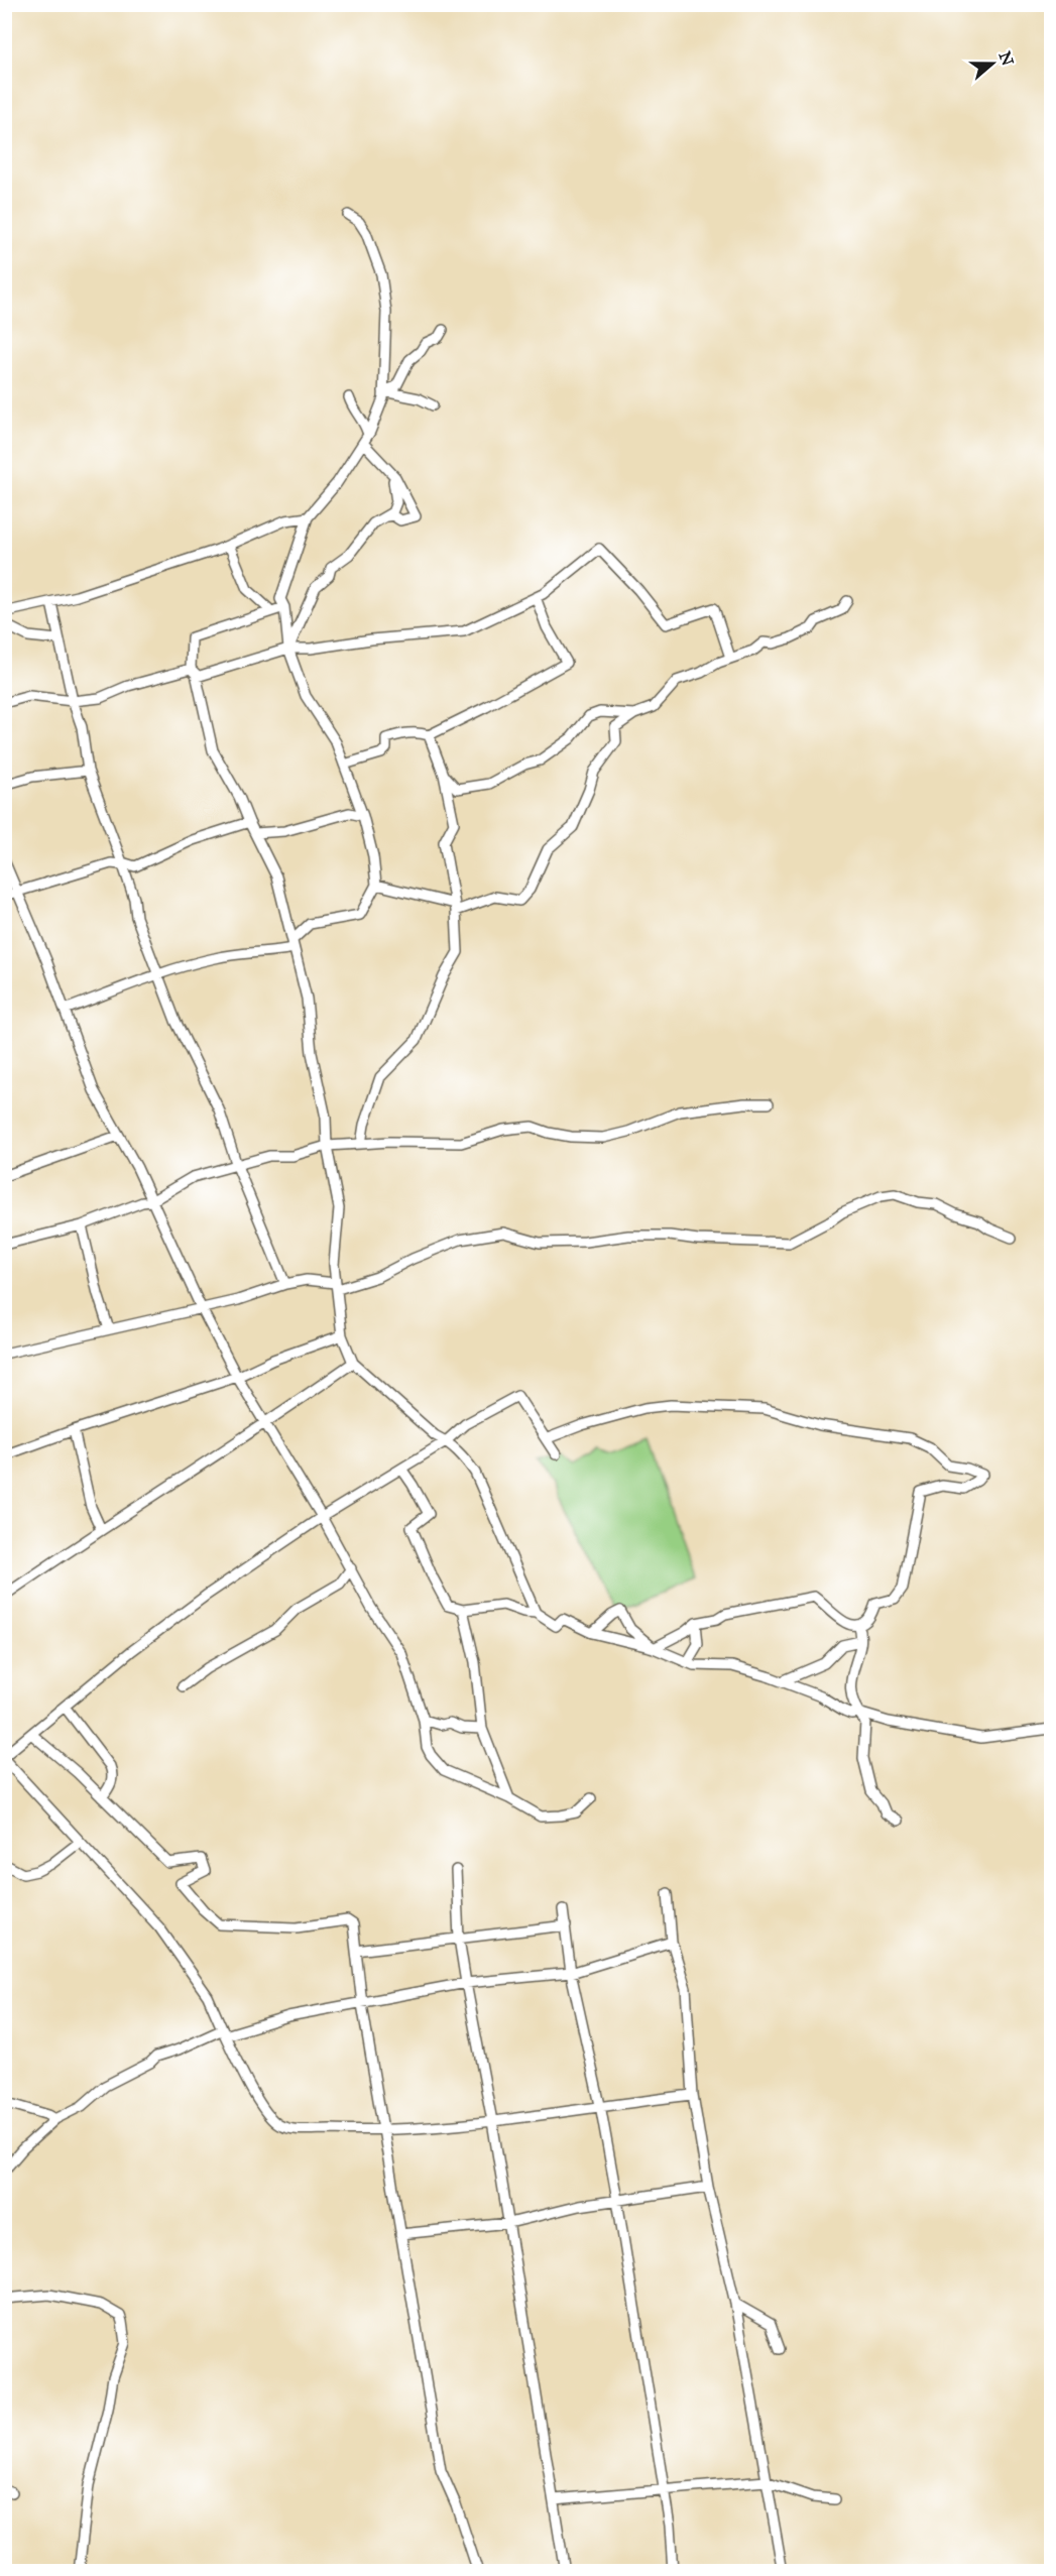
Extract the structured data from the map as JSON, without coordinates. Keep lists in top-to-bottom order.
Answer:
{
  "north": "right"
}
